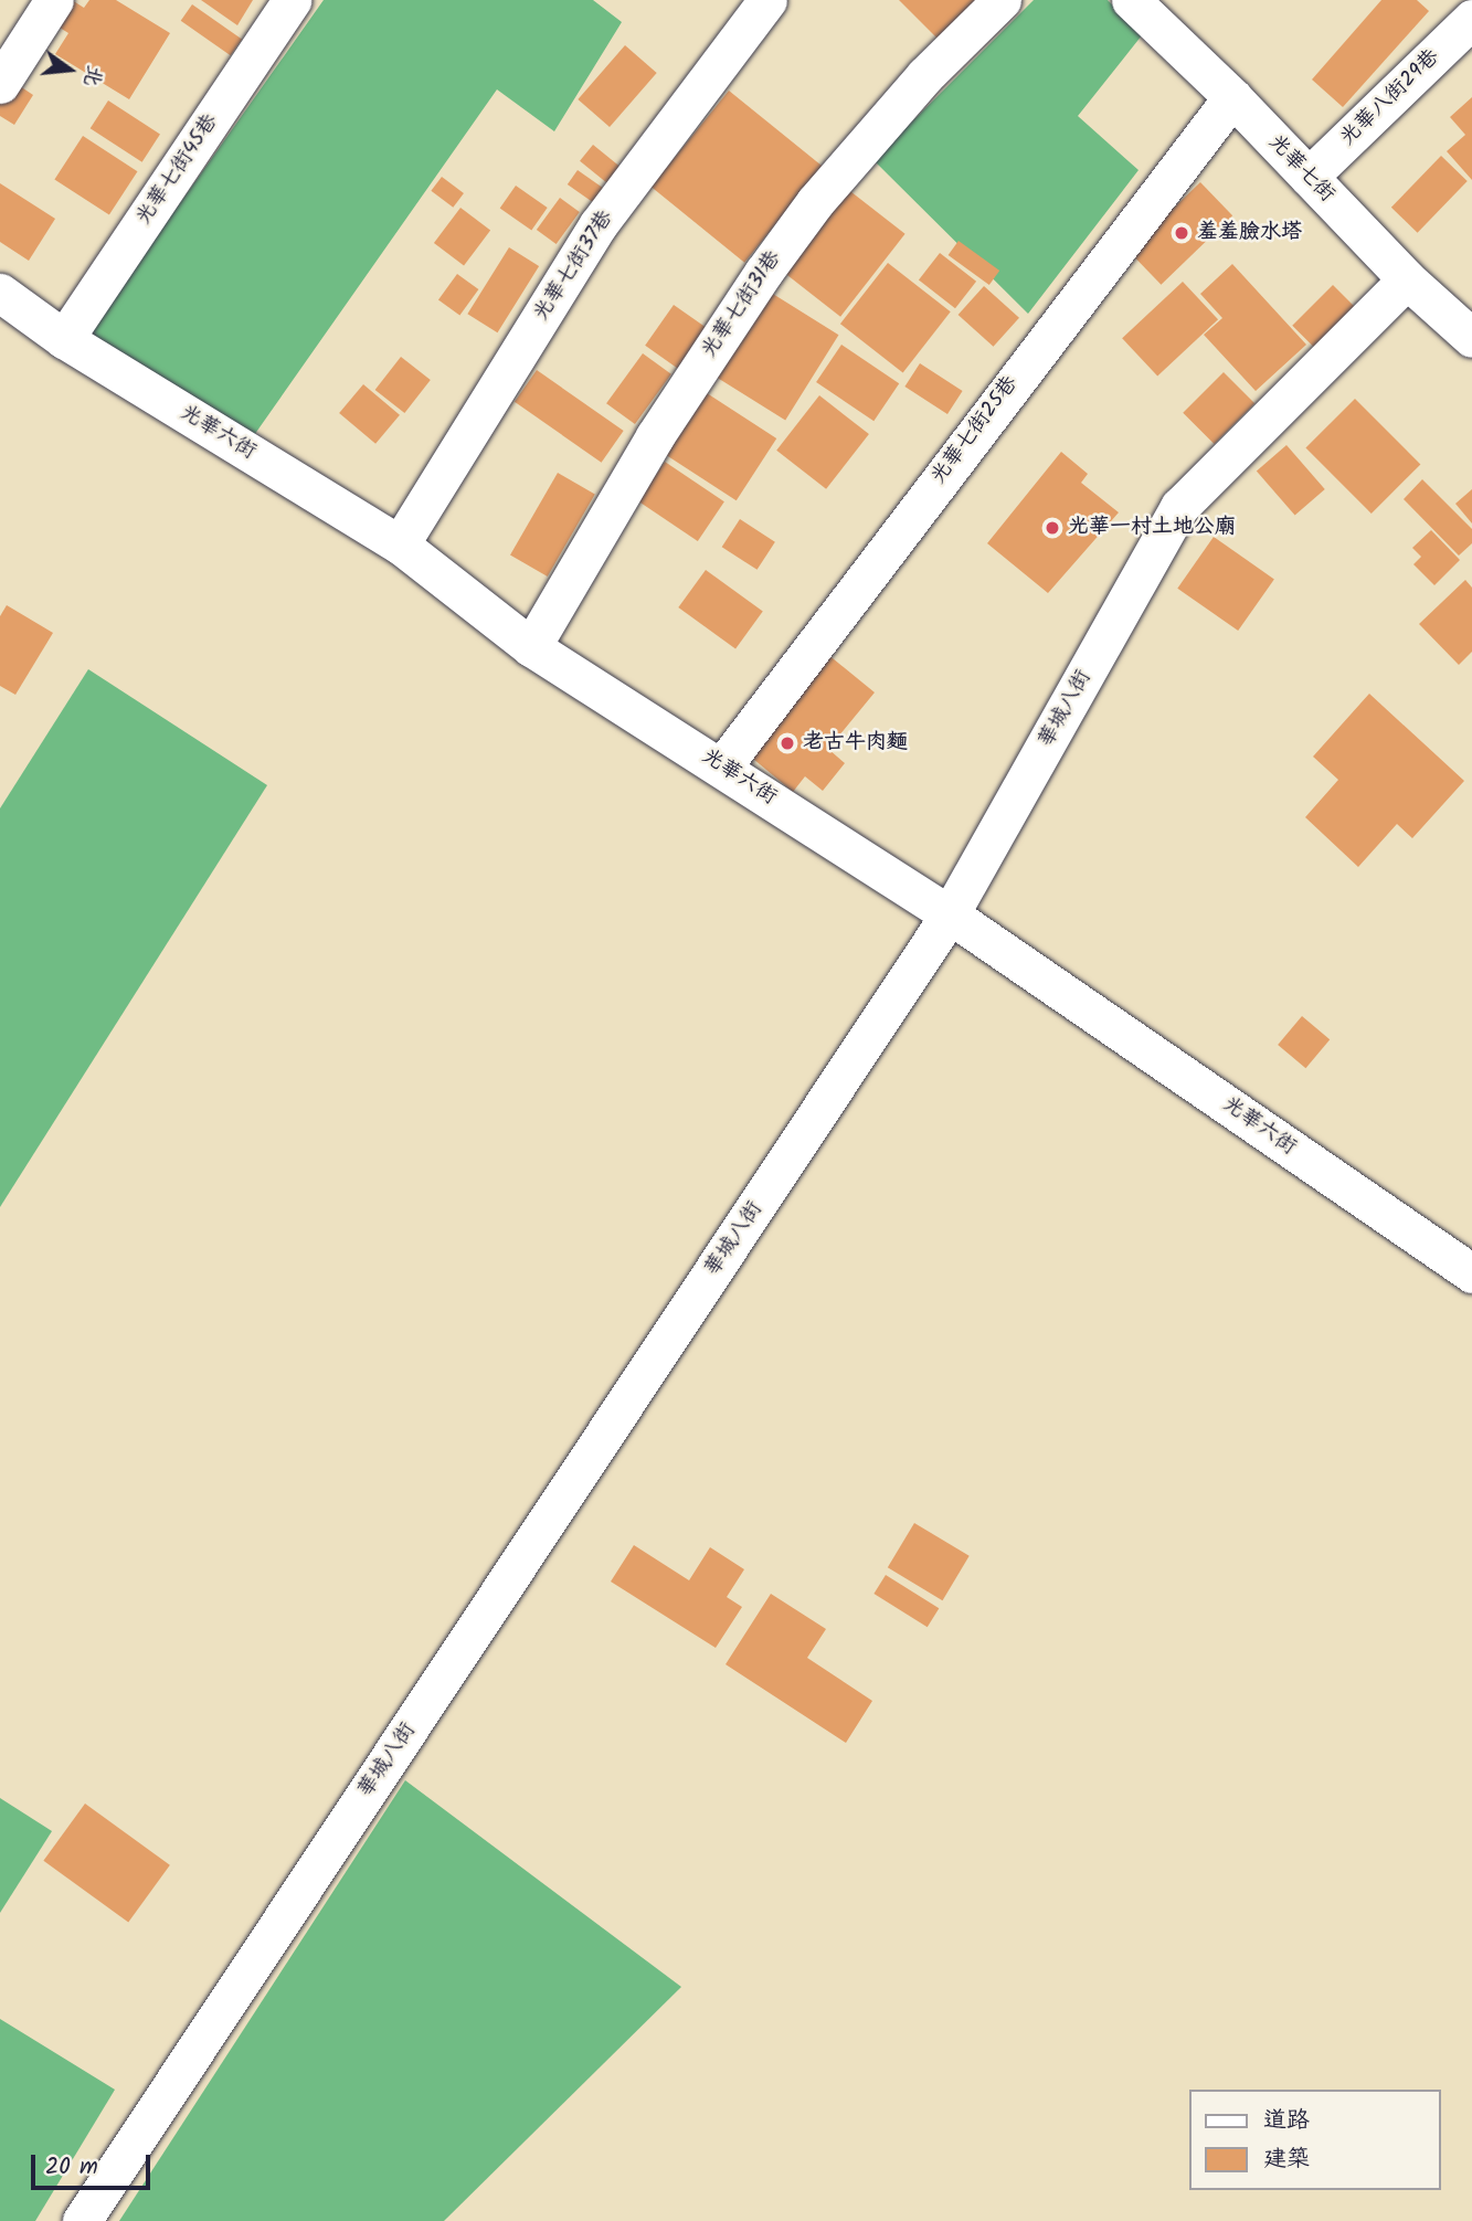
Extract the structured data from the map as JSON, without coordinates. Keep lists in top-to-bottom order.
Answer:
{
  "streets": {
    "street": [
      "光華八街29巷",
      "光華七街",
      "光華七街45巷",
      "光華七街37巷",
      "光華七街31巷",
      "光華七街25巷",
      "光華六街",
      "華城八街"
    ]
  },
  "crossings": [
    ["光華八街29巷", "光華七街"],
    ["光華七街", "光華七街25巷"],
    ["光華七街", "華城八街"],
    ["光華七街45巷", "光華六街"],
    ["光華七街37巷", "光華六街"],
    ["光華七街31巷", "光華六街"],
    ["光華七街25巷", "光華六街"],
    ["光華六街", "華城八街"]
  ],
  "places": ["羞羞臉水塔", "光華一村土地公廟", "老古牛肉麵"],
  "legend": ["道路", "建築"],
  "scale_bar": "20 m",
  "north": "right"
}
